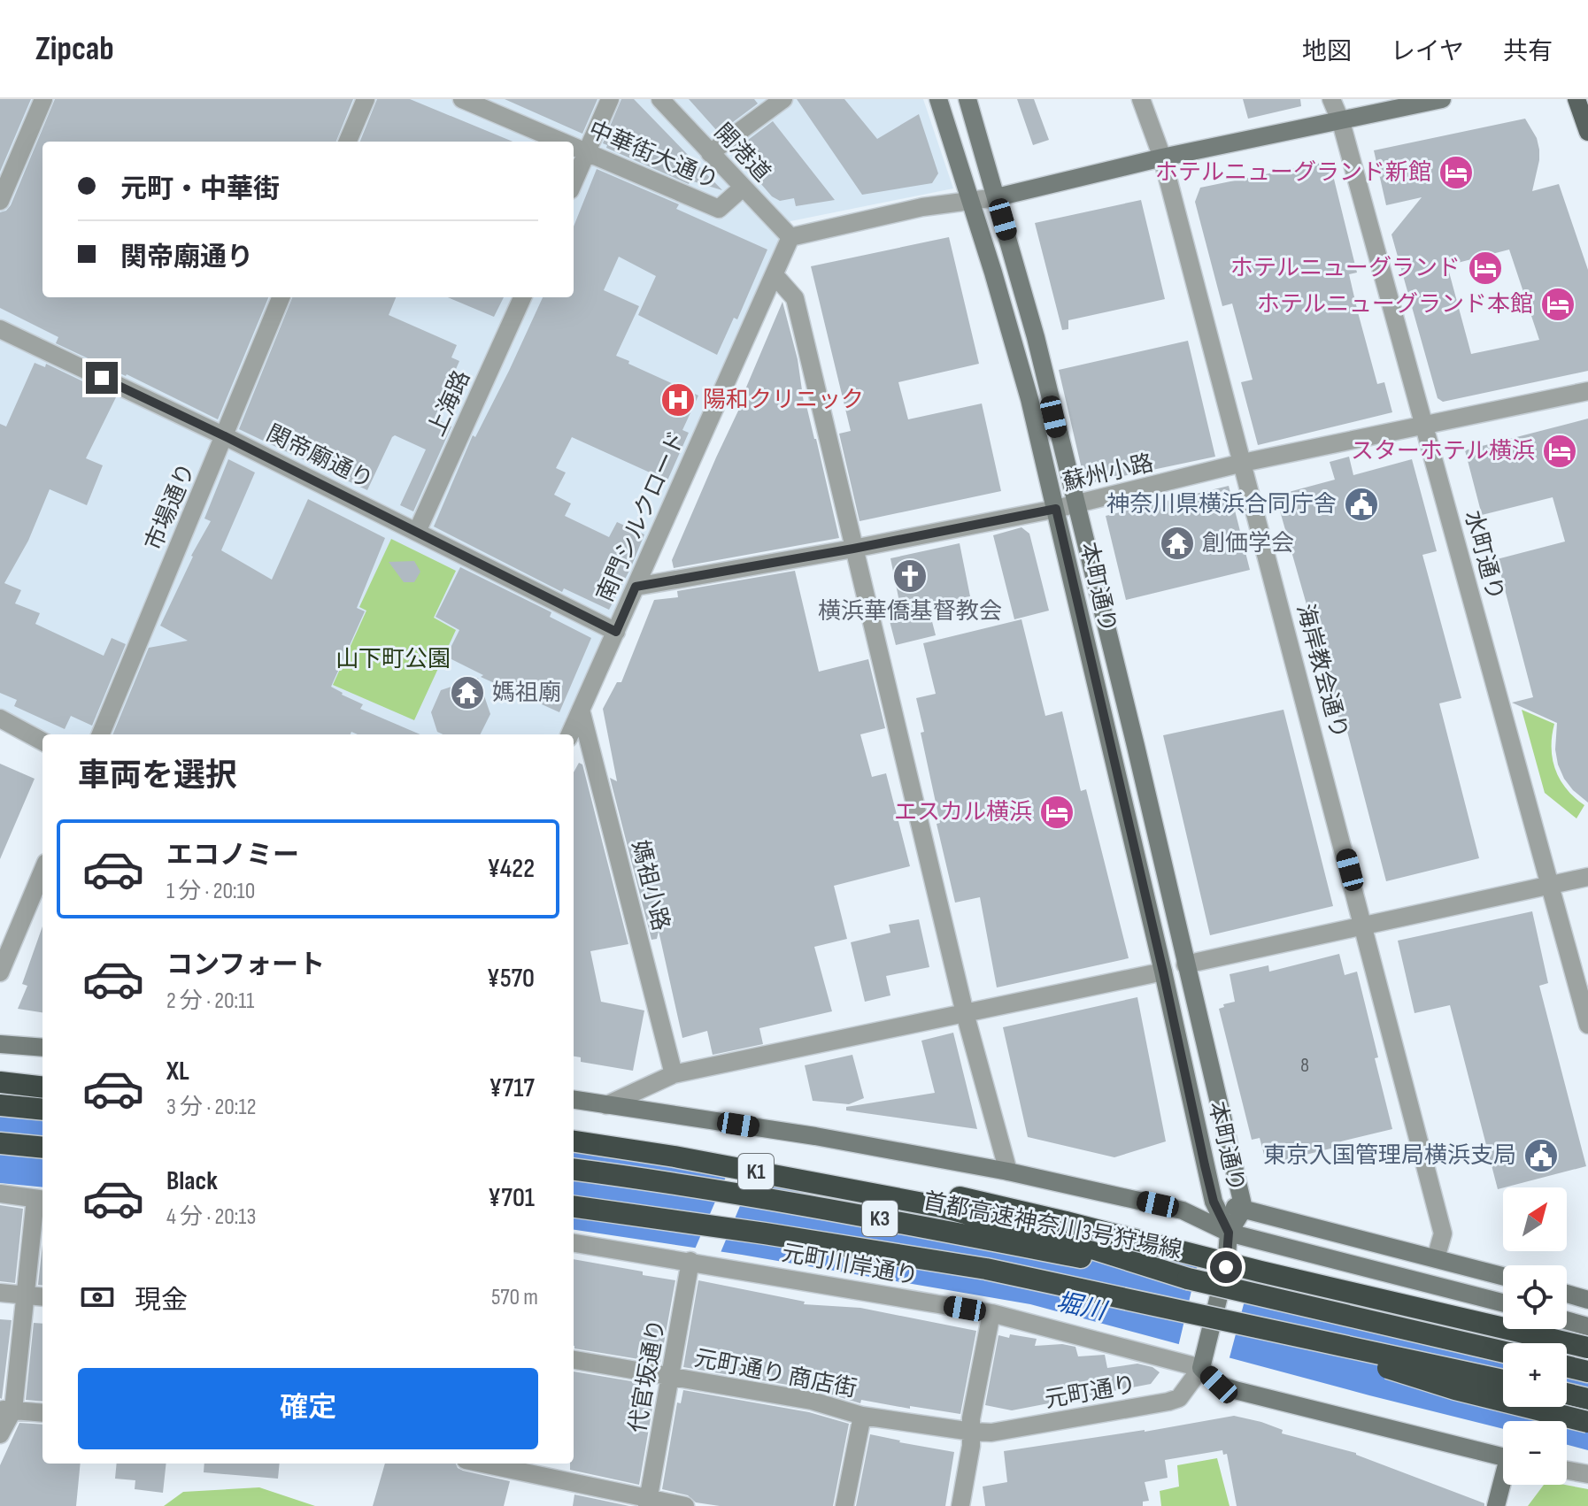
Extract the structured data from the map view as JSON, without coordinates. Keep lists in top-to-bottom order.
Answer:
{
  "streets": {
    "highway": ["K1", "K3", "首都高速神奈川3号狩場線"],
    "street": [
      "開港道",
      "中華街大通り",
      "上海路",
      "関帝廟通り",
      "蘇州小路",
      "市場通り",
      "南門シルクロード",
      "水町通り",
      "本町通り",
      "海岸教会通り",
      "媽祖小路",
      "元町川岸通り",
      "元町通り 商店街",
      "代官坂通り",
      "元町通り"
    ]
  },
  "crossings": [
    ["開港道", "中華街大通り"],
    ["開港道", "南門シルクロード"],
    ["上海路", "関帝廟通り"],
    ["関帝廟通り", "市場通り"],
    ["関帝廟通り", "南門シルクロード"],
    ["蘇州小路", "南門シルクロード"],
    ["蘇州小路", "水町通り"],
    ["蘇州小路", "本町通り"],
    ["蘇州小路", "海岸教会通り"],
    ["南門シルクロード", "媽祖小路"],
    ["K1", "首都高速神奈川3号狩場線"],
    ["元町川岸通り", "代官坂通り"],
    ["元町川岸通り", "元町通り"],
    ["元町通り 商店街", "代官坂通り"],
    ["元町通り 商店街", "元町通り"]
  ],
  "water": ["堀川"],
  "parks": ["山下町公園"],
  "places": {
    "hotel": [
      "ホテルニューグランド新館",
      "ホテルニューグランド",
      "ホテルニューグランド本館",
      "スターホテル横浜",
      "エスカル横浜"
    ],
    "hospital": ["陽和クリニック"],
    "public building": ["神奈川県横浜合同庁舎", "東京入国管理局横浜支局"],
    "temple": ["創価学会", "媽祖廟"],
    "church": ["横浜華僑基督教会"]
  },
  "house_numbers": ["8"],
  "north": "top right",
  "page": {
    "header": "Zipcab",
    "nav": ["地図", "レイヤ", "共有"],
    "banner": ["元町・中華街", "関帝廟通り"],
    "heading": "車両を選択",
    "list": [
      {
        "name": "エコノミー",
        "note": "1 分 · 20:10",
        "value": "¥422"
      },
      {
        "name": "コンフォート",
        "note": "2 分 · 20:11",
        "value": "¥570"
      },
      {
        "name": "XL",
        "note": "3 分 · 20:12",
        "value": "¥717"
      },
      {
        "name": "Black",
        "note": "4 分 · 20:13",
        "value": "¥701"
      }
    ],
    "map_buttons": ["+", "−"],
    "pay": ["現金", "570 m"],
    "buttons": "確定"
  }
}
